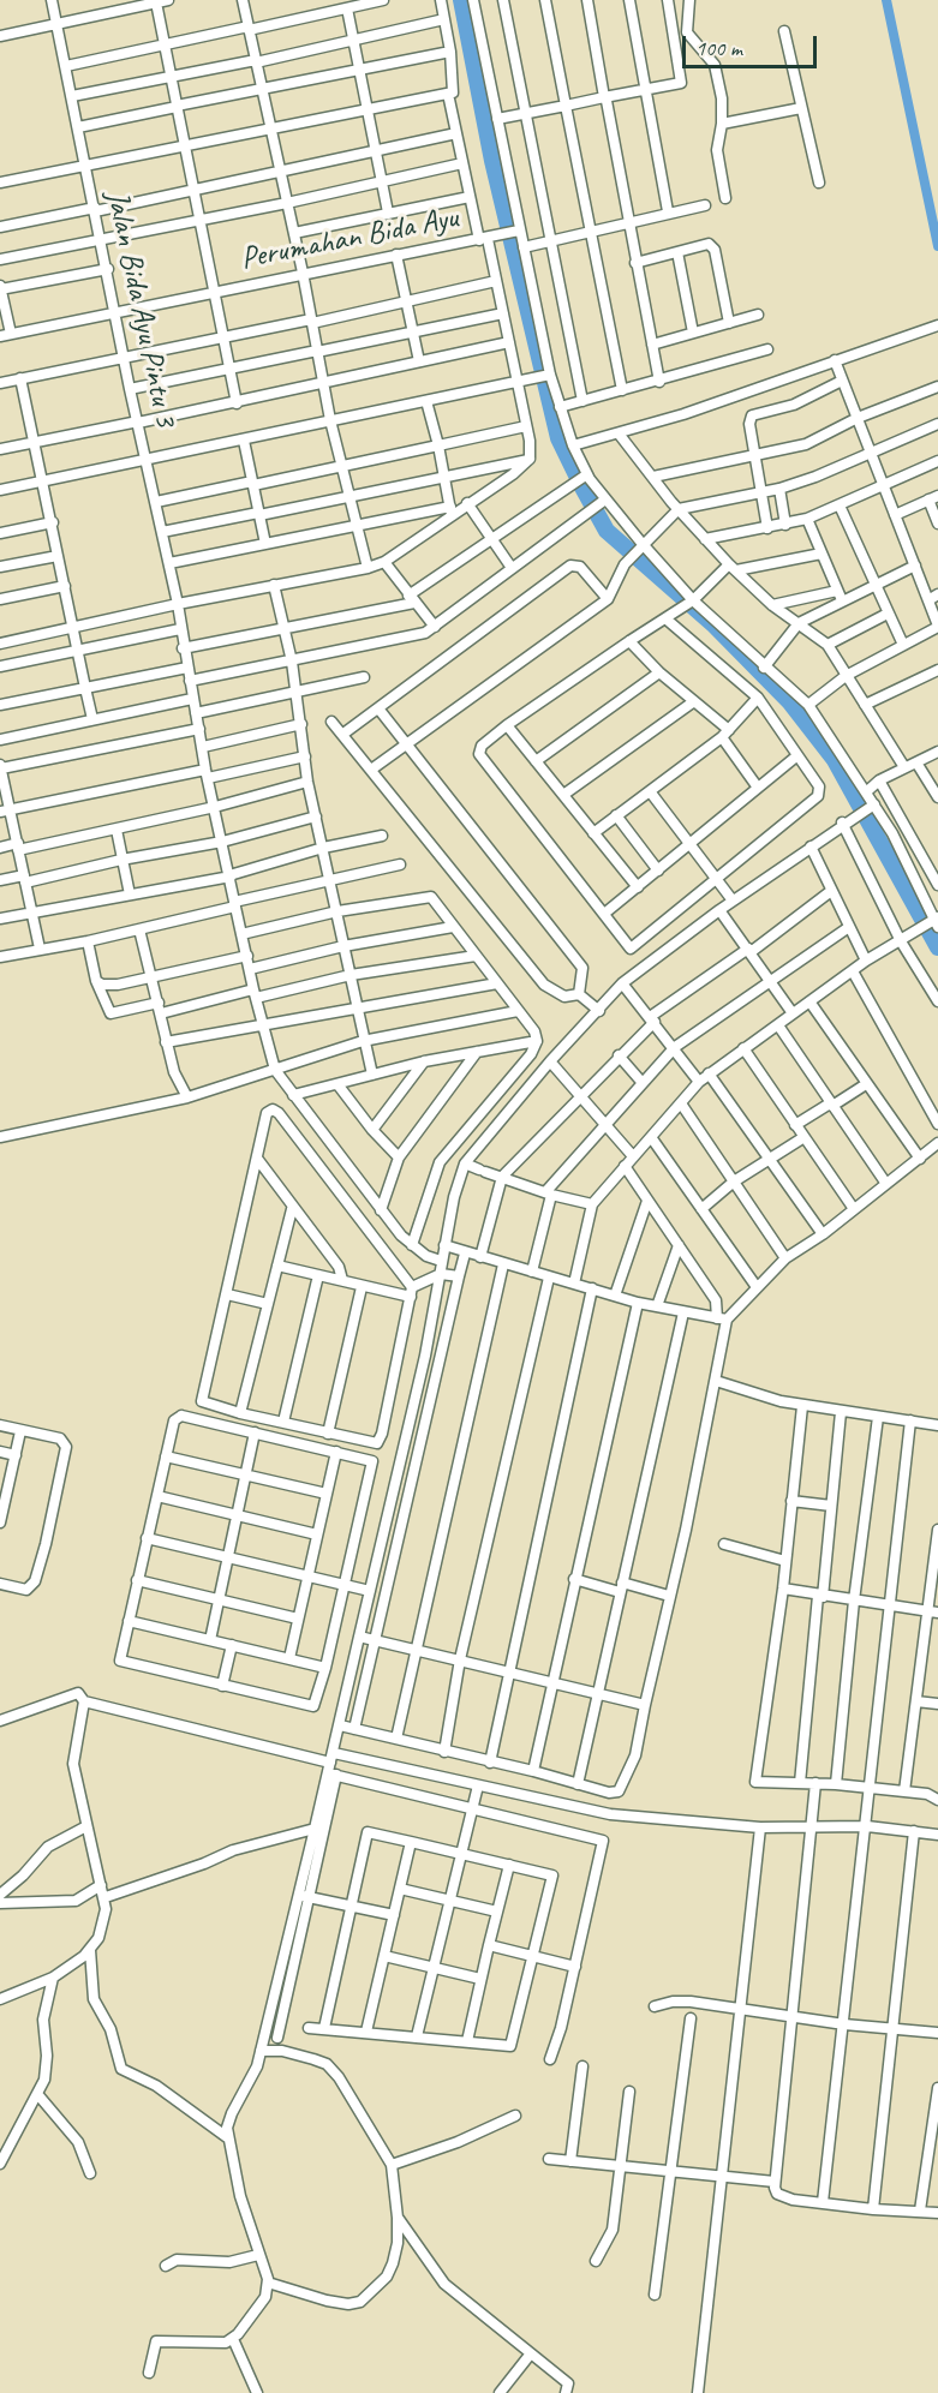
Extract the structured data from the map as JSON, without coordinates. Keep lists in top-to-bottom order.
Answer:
{
  "streets": {
    "street": ["Perumahan Bida Ayu", "Jalan Bida Ayu Pintu 3"]
  },
  "crossings": [
    ["Perumahan Bida Ayu", "Jalan Bida Ayu Pintu 3"]
  ],
  "scale_bar": "100 m"
}
